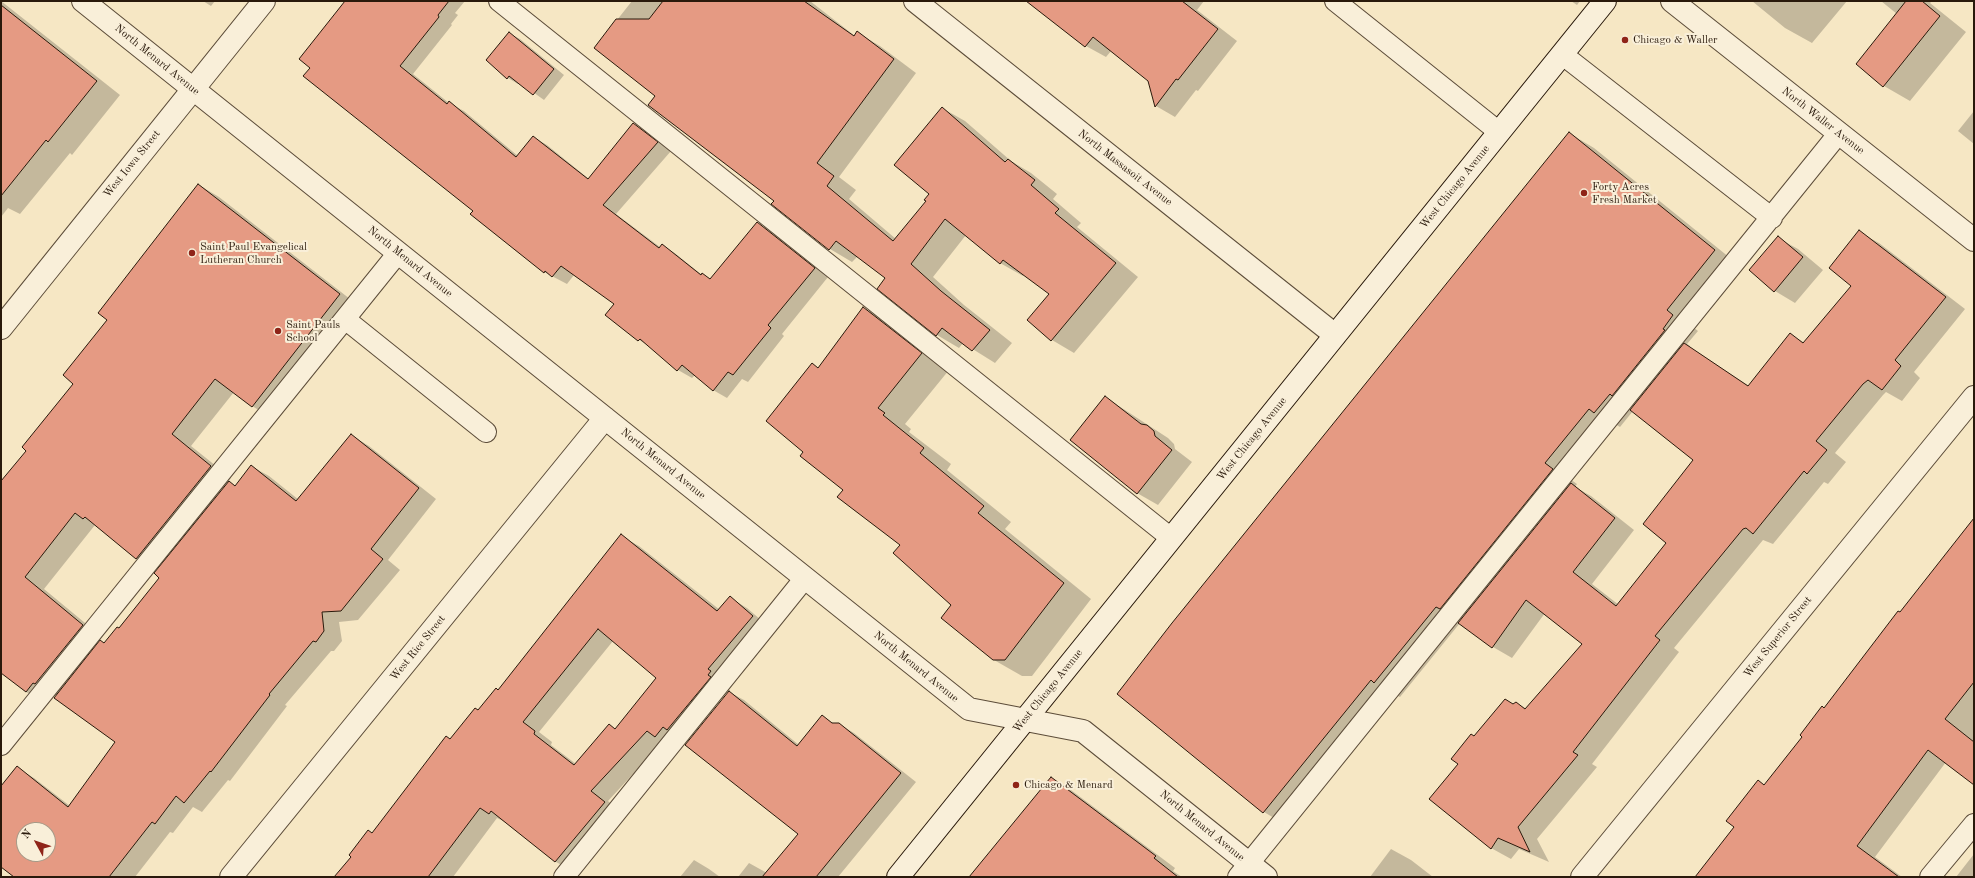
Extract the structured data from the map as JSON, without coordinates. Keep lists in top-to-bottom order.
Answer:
{
  "streets": {
    "street": [
      "North Menard Avenue",
      "North Waller Avenue",
      "West Iowa Street",
      "North Massasoit Avenue",
      "West Chicago Avenue",
      "West Superior Street",
      "West Rice Street"
    ]
  },
  "crossings": [
    ["North Menard Avenue", "West Iowa Street"],
    ["North Menard Avenue", "West Chicago Avenue"],
    ["North Menard Avenue", "West Rice Street"],
    ["North Massasoit Avenue", "West Chicago Avenue"]
  ],
  "places": [
    "Chicago & Waller",
    "Forty Acres Fresh Market",
    "Saint Paul Evangelical Lutheran Church",
    "Saint Pauls School",
    "Chicago & Menard"
  ],
  "north": "top left"
}
